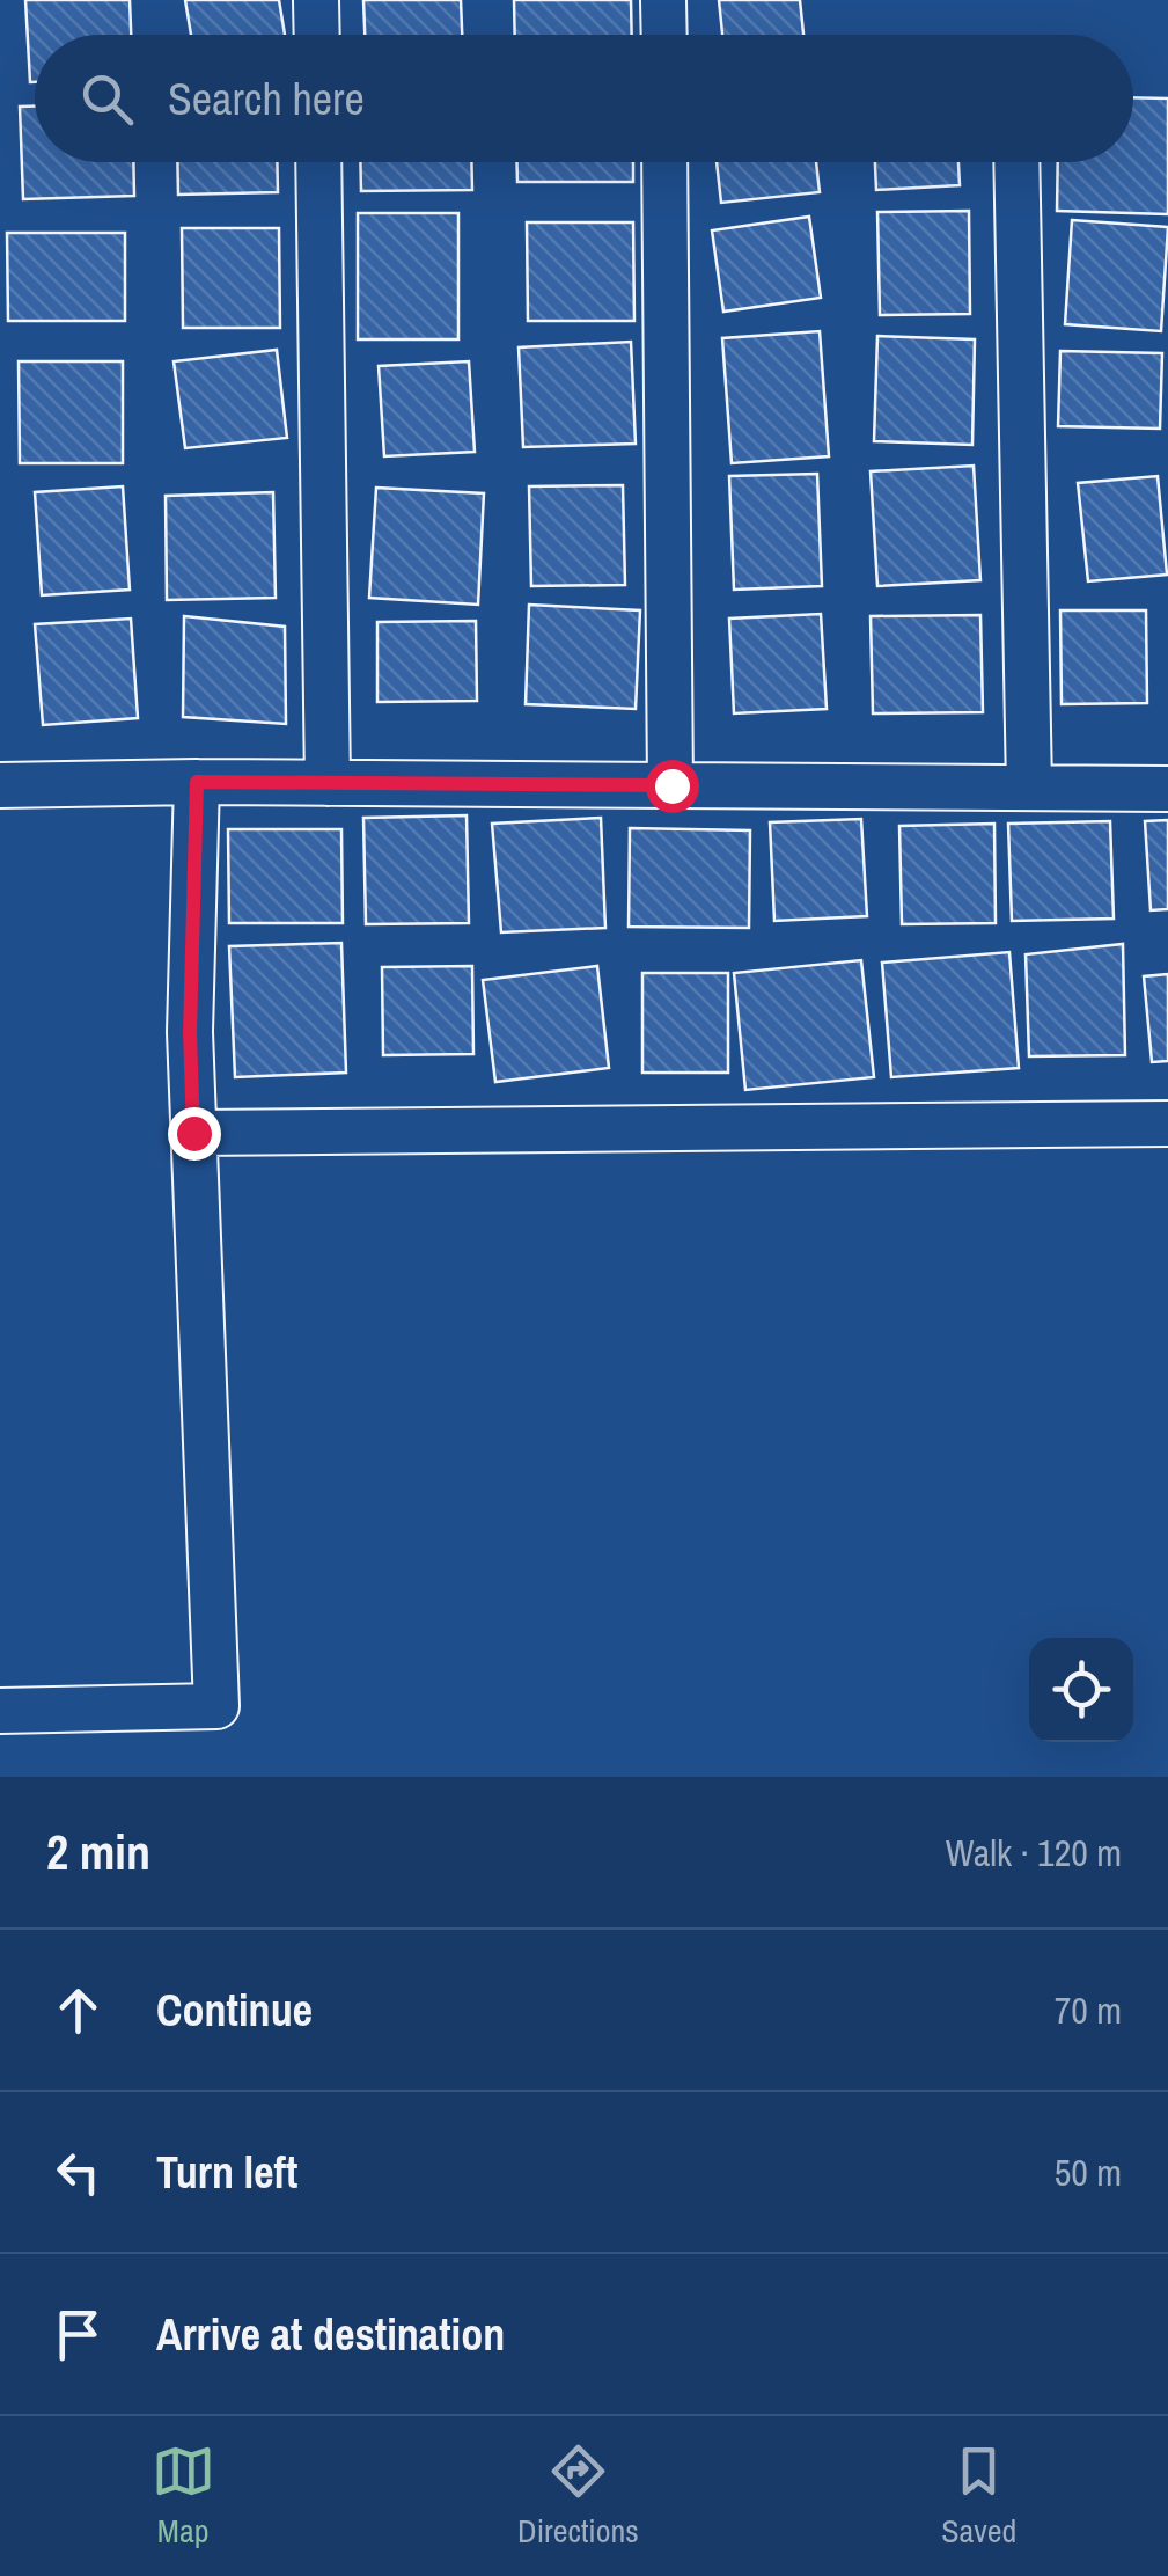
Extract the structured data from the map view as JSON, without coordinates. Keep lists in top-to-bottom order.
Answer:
{
  "page": {
    "search": "Search here",
    "heading": ["2 min", "Walk · 120 m"],
    "list": [
      ["Continue", "70 m"],
      ["Turn left", "50 m"],
      "Arrive at destination"
    ],
    "nav": ["Map", "Directions", "Saved"]
  }
}
